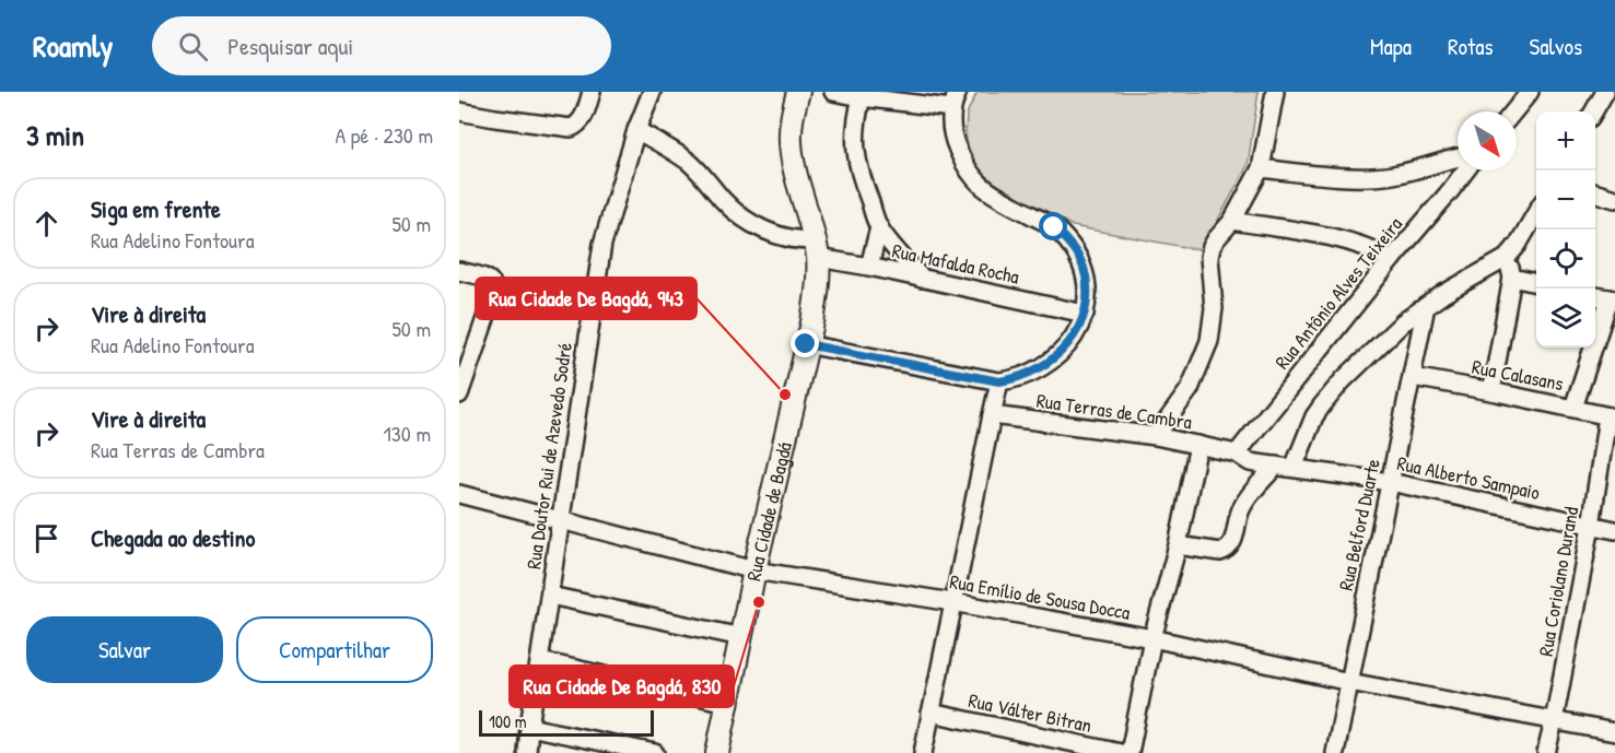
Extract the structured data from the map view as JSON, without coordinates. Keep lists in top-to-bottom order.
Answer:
{
  "streets": {
    "main road": ["Rua Cidade de Bagdá"],
    "street": [
      "Rua Mafalda Rocha",
      "Rua Antônio Alves Teixeira",
      "Rua Calasans",
      "Rua Terras de Cambra",
      "Rua Doutor Rui de Azevedo Sodré",
      "Rua Alberto Sampaio",
      "Rua Belford Duarte",
      "Rua Coriolano Durand",
      "Rua Emílio de Sousa Docca",
      "Rua Válter Bitran"
    ]
  },
  "crossings": [
    ["Rua Mafalda Rocha", "Rua Doutor Rui de Azevedo Sodré"],
    ["Rua Mafalda Rocha", "Rua Cidade de Bagdá"],
    ["Rua Antônio Alves Teixeira", "Rua Terras de Cambra"],
    ["Rua Antônio Alves Teixeira", "Rua Alberto Sampaio"],
    ["Rua Calasans", "Rua Belford Duarte"],
    ["Rua Calasans", "Rua Coriolano Durand"],
    ["Rua Terras de Cambra", "Rua Alberto Sampaio"],
    ["Rua Doutor Rui de Azevedo Sodré", "Rua Emílio de Sousa Docca"],
    ["Rua Alberto Sampaio", "Rua Belford Duarte"],
    ["Rua Alberto Sampaio", "Rua Coriolano Durand"],
    ["Rua Cidade de Bagdá", "Rua Emílio de Sousa Docca"],
    ["Rua Belford Duarte", "Rua Emílio de Sousa Docca"],
    ["Rua Coriolano Durand", "Rua Emílio de Sousa Docca"]
  ],
  "places": ["Rua Cidade De Bagdá, 943", "Rua Cidade De Bagdá, 830"],
  "scale_bar": "100 m",
  "north": "bottom right",
  "page": {
    "header": "Roamly",
    "search": "Pesquisar aqui",
    "nav": ["Mapa", "Rotas", "Salvos"],
    "heading": ["3 min", "A pé · 230 m"],
    "map_buttons": ["+", "−"],
    "list": [
      ["Siga em frente", "Rua Adelino Fontoura", "50 m"],
      ["Vire à direita", "Rua Adelino Fontoura", "50 m"],
      ["Vire à direita", "Rua Terras de Cambra", "130 m"],
      "Chegada ao destino"
    ],
    "buttons": ["Salvar", "Compartilhar"],
    "scale": "100 m"
  }
}
